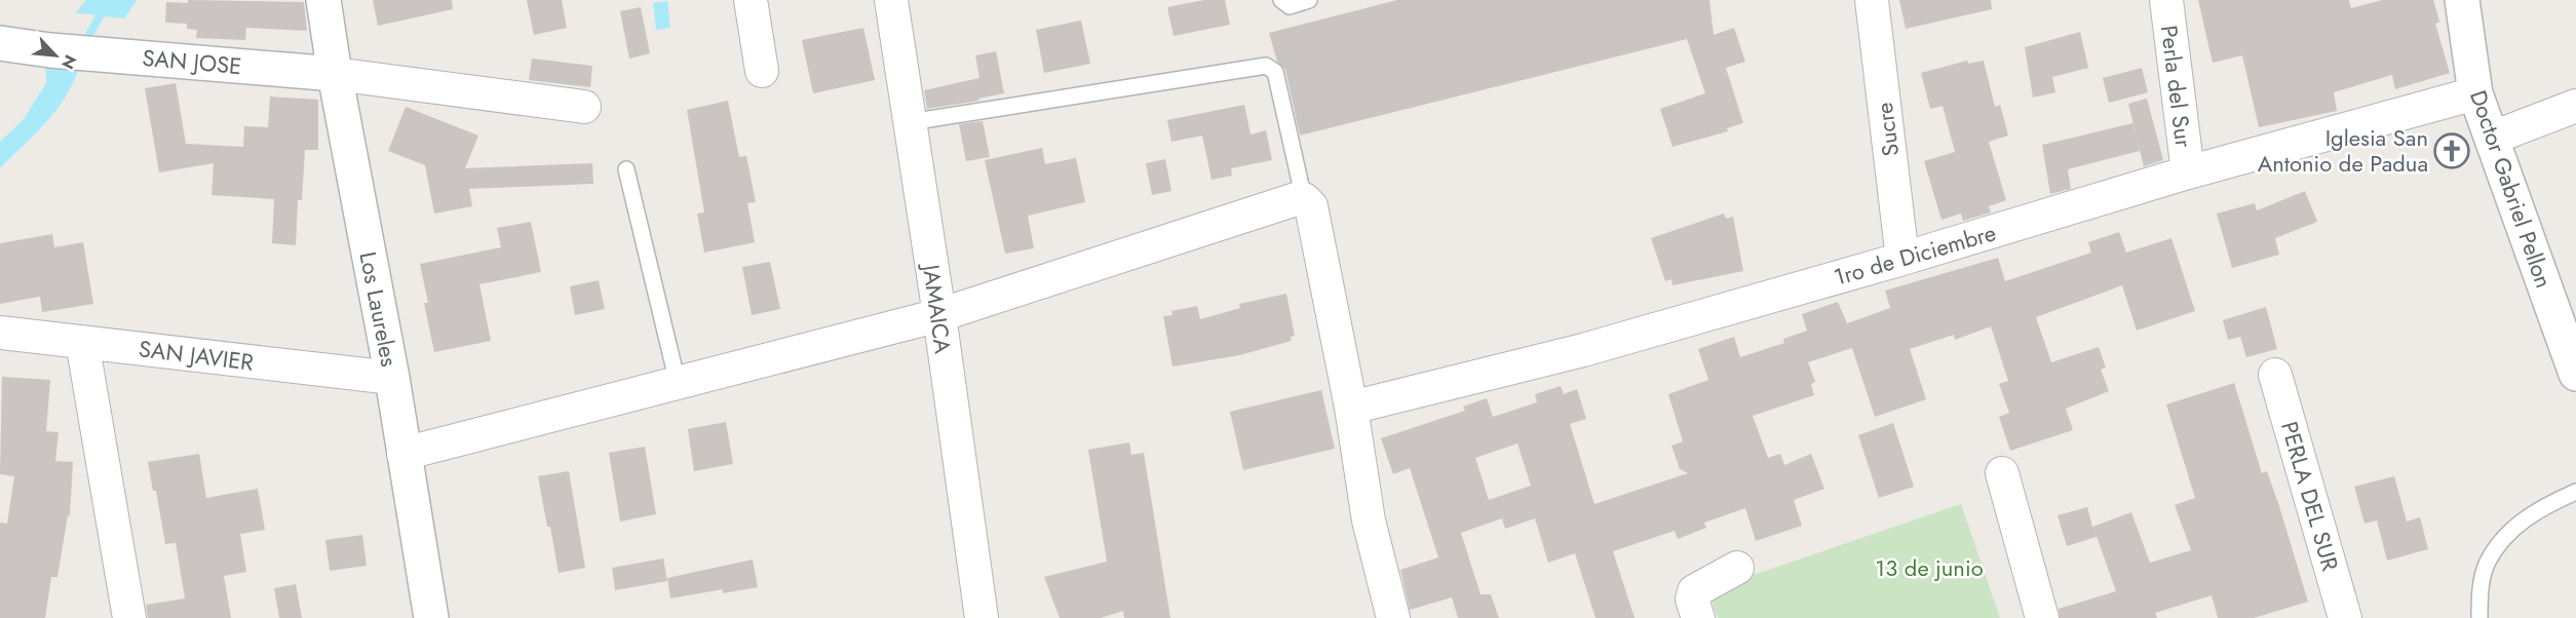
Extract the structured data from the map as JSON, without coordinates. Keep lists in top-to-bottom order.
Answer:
{
  "streets": {
    "street": [
      "SAN JOSE",
      "Perla del Sur",
      "Sucre",
      "Doctor Gabriel Pellon",
      "1ro de Diciembre",
      "Los Laureles",
      "JAMAICA",
      "SAN JAVIER",
      "PERLA DEL SUR"
    ]
  },
  "crossings": [
    ["SAN JOSE", "Los Laureles"],
    ["Perla del Sur", "1ro de Diciembre"],
    ["Sucre", "1ro de Diciembre"],
    ["Doctor Gabriel Pellon", "1ro de Diciembre"],
    ["Los Laureles", "SAN JAVIER"]
  ],
  "parks": ["13 de junio"],
  "places": {
    "church": ["Iglesia San Antonio de Padua"]
  },
  "north": "bottom right"
}
